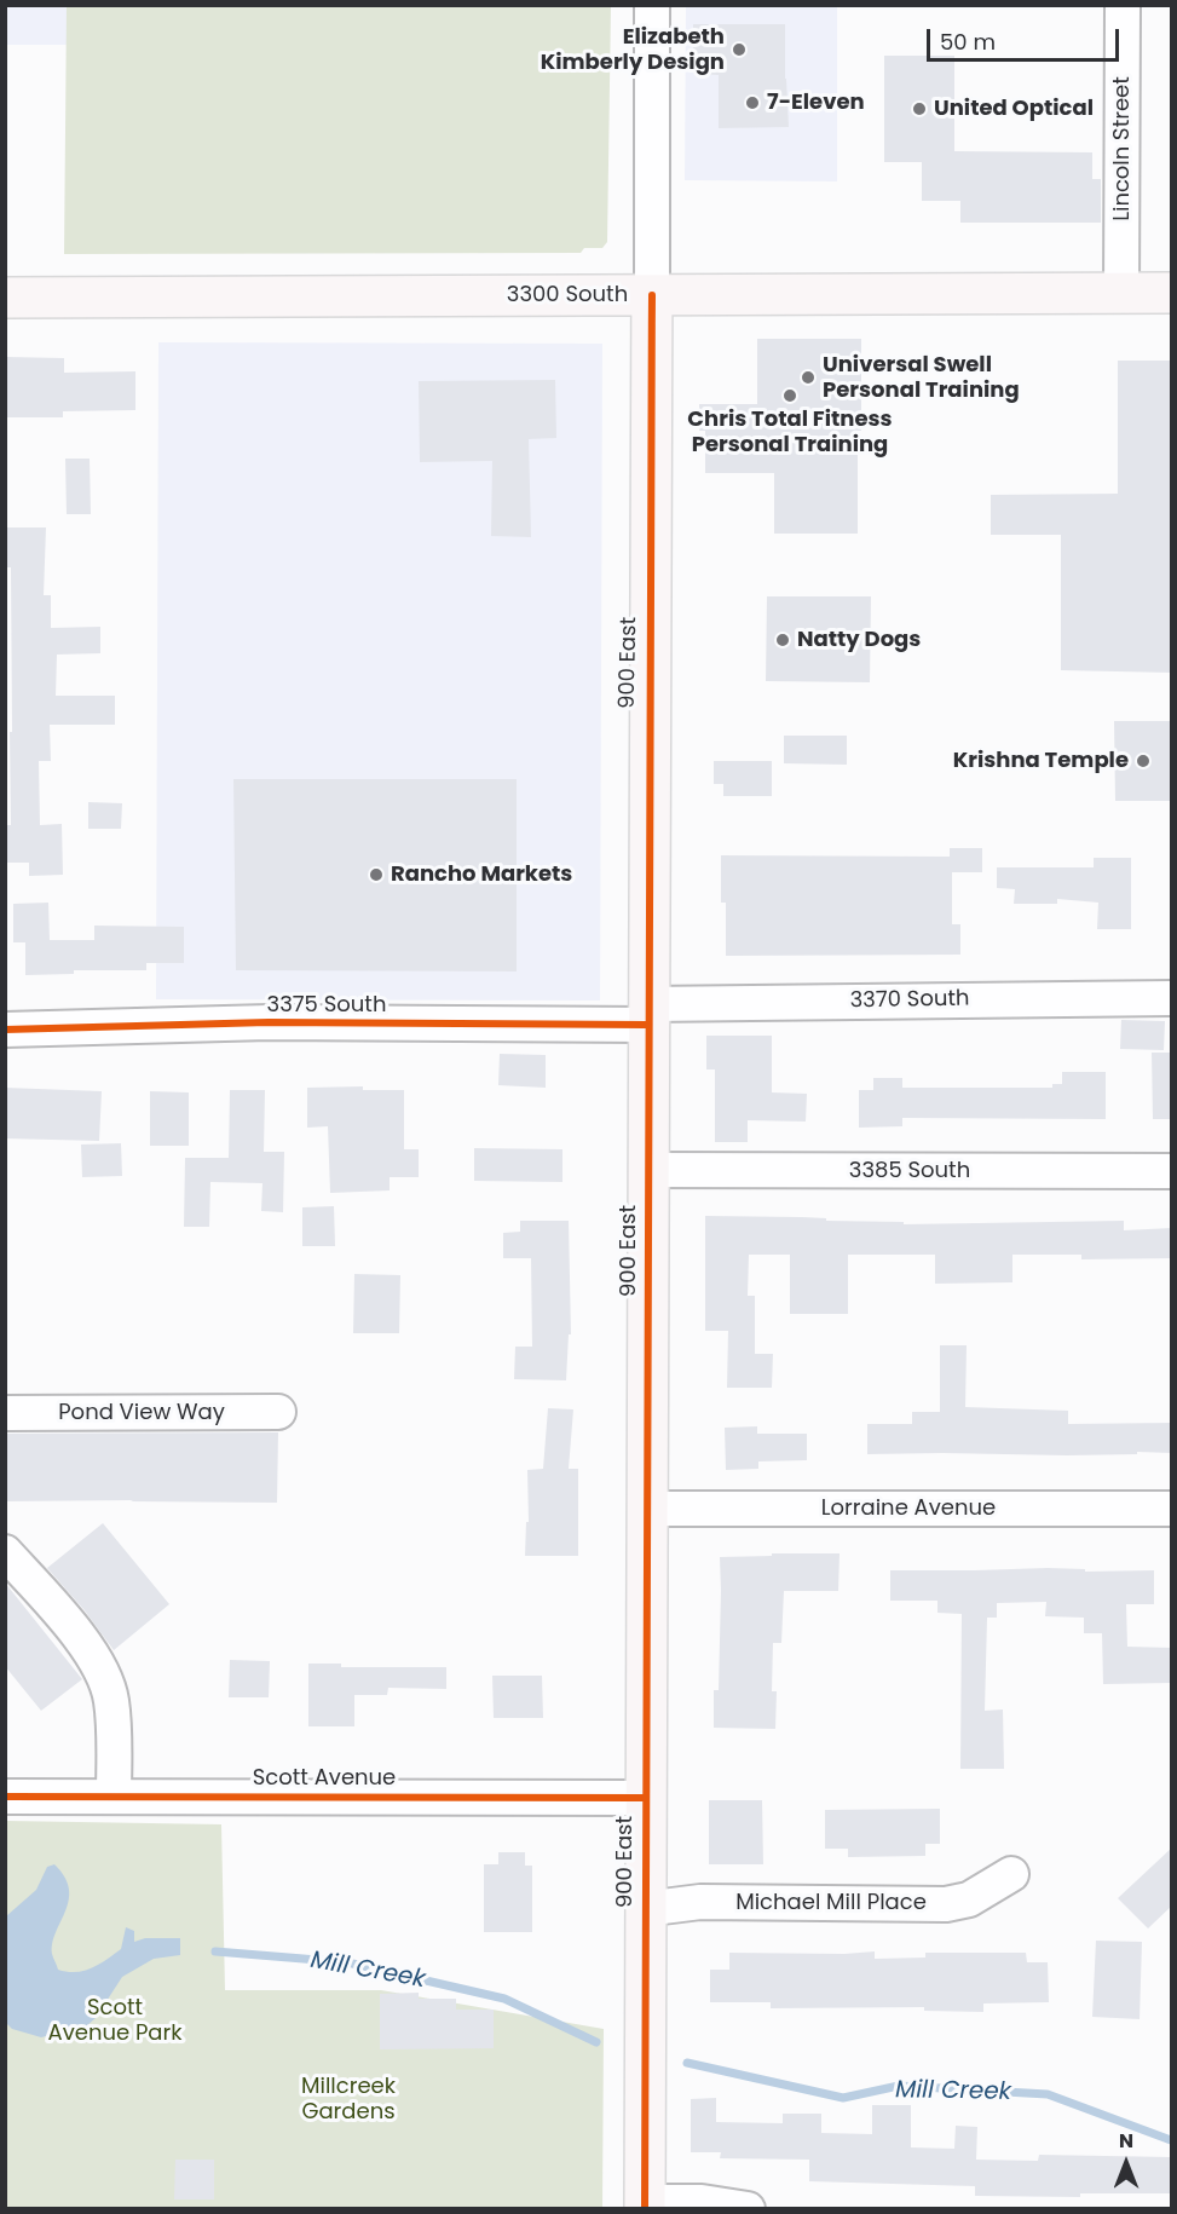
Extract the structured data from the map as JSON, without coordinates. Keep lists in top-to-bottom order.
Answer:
{
  "streets": {
    "main road": ["3300 South", "900 East"],
    "street": [
      "Lincoln Street",
      "3370 South",
      "3375 South",
      "3385 South",
      "Pond View Way",
      "Lorraine Avenue",
      "Scott Avenue",
      "Michael Mill Place"
    ]
  },
  "crossings": [
    ["Lincoln Street", "3300 South"],
    ["3300 South", "900 East"],
    ["900 East", "3370 South"],
    ["900 East", "3375 South"],
    ["900 East", "3385 South"],
    ["900 East", "Lorraine Avenue"],
    ["900 East", "Scott Avenue"],
    ["900 East", "Michael Mill Place"],
    ["3370 South", "3375 South"]
  ],
  "water": ["Mill Creek"],
  "parks": ["Scott Avenue Park", "Millcreek Gardens"],
  "places": [
    "Elizabeth Kimberly Design",
    "7-Eleven",
    "United Optical",
    "Universal Swell Personal Training",
    "Chris Total Fitness Personal Training",
    "Natty Dogs",
    "Krishna Temple",
    "Rancho Markets"
  ],
  "scale_bar": "50 m",
  "north": "top"
}
